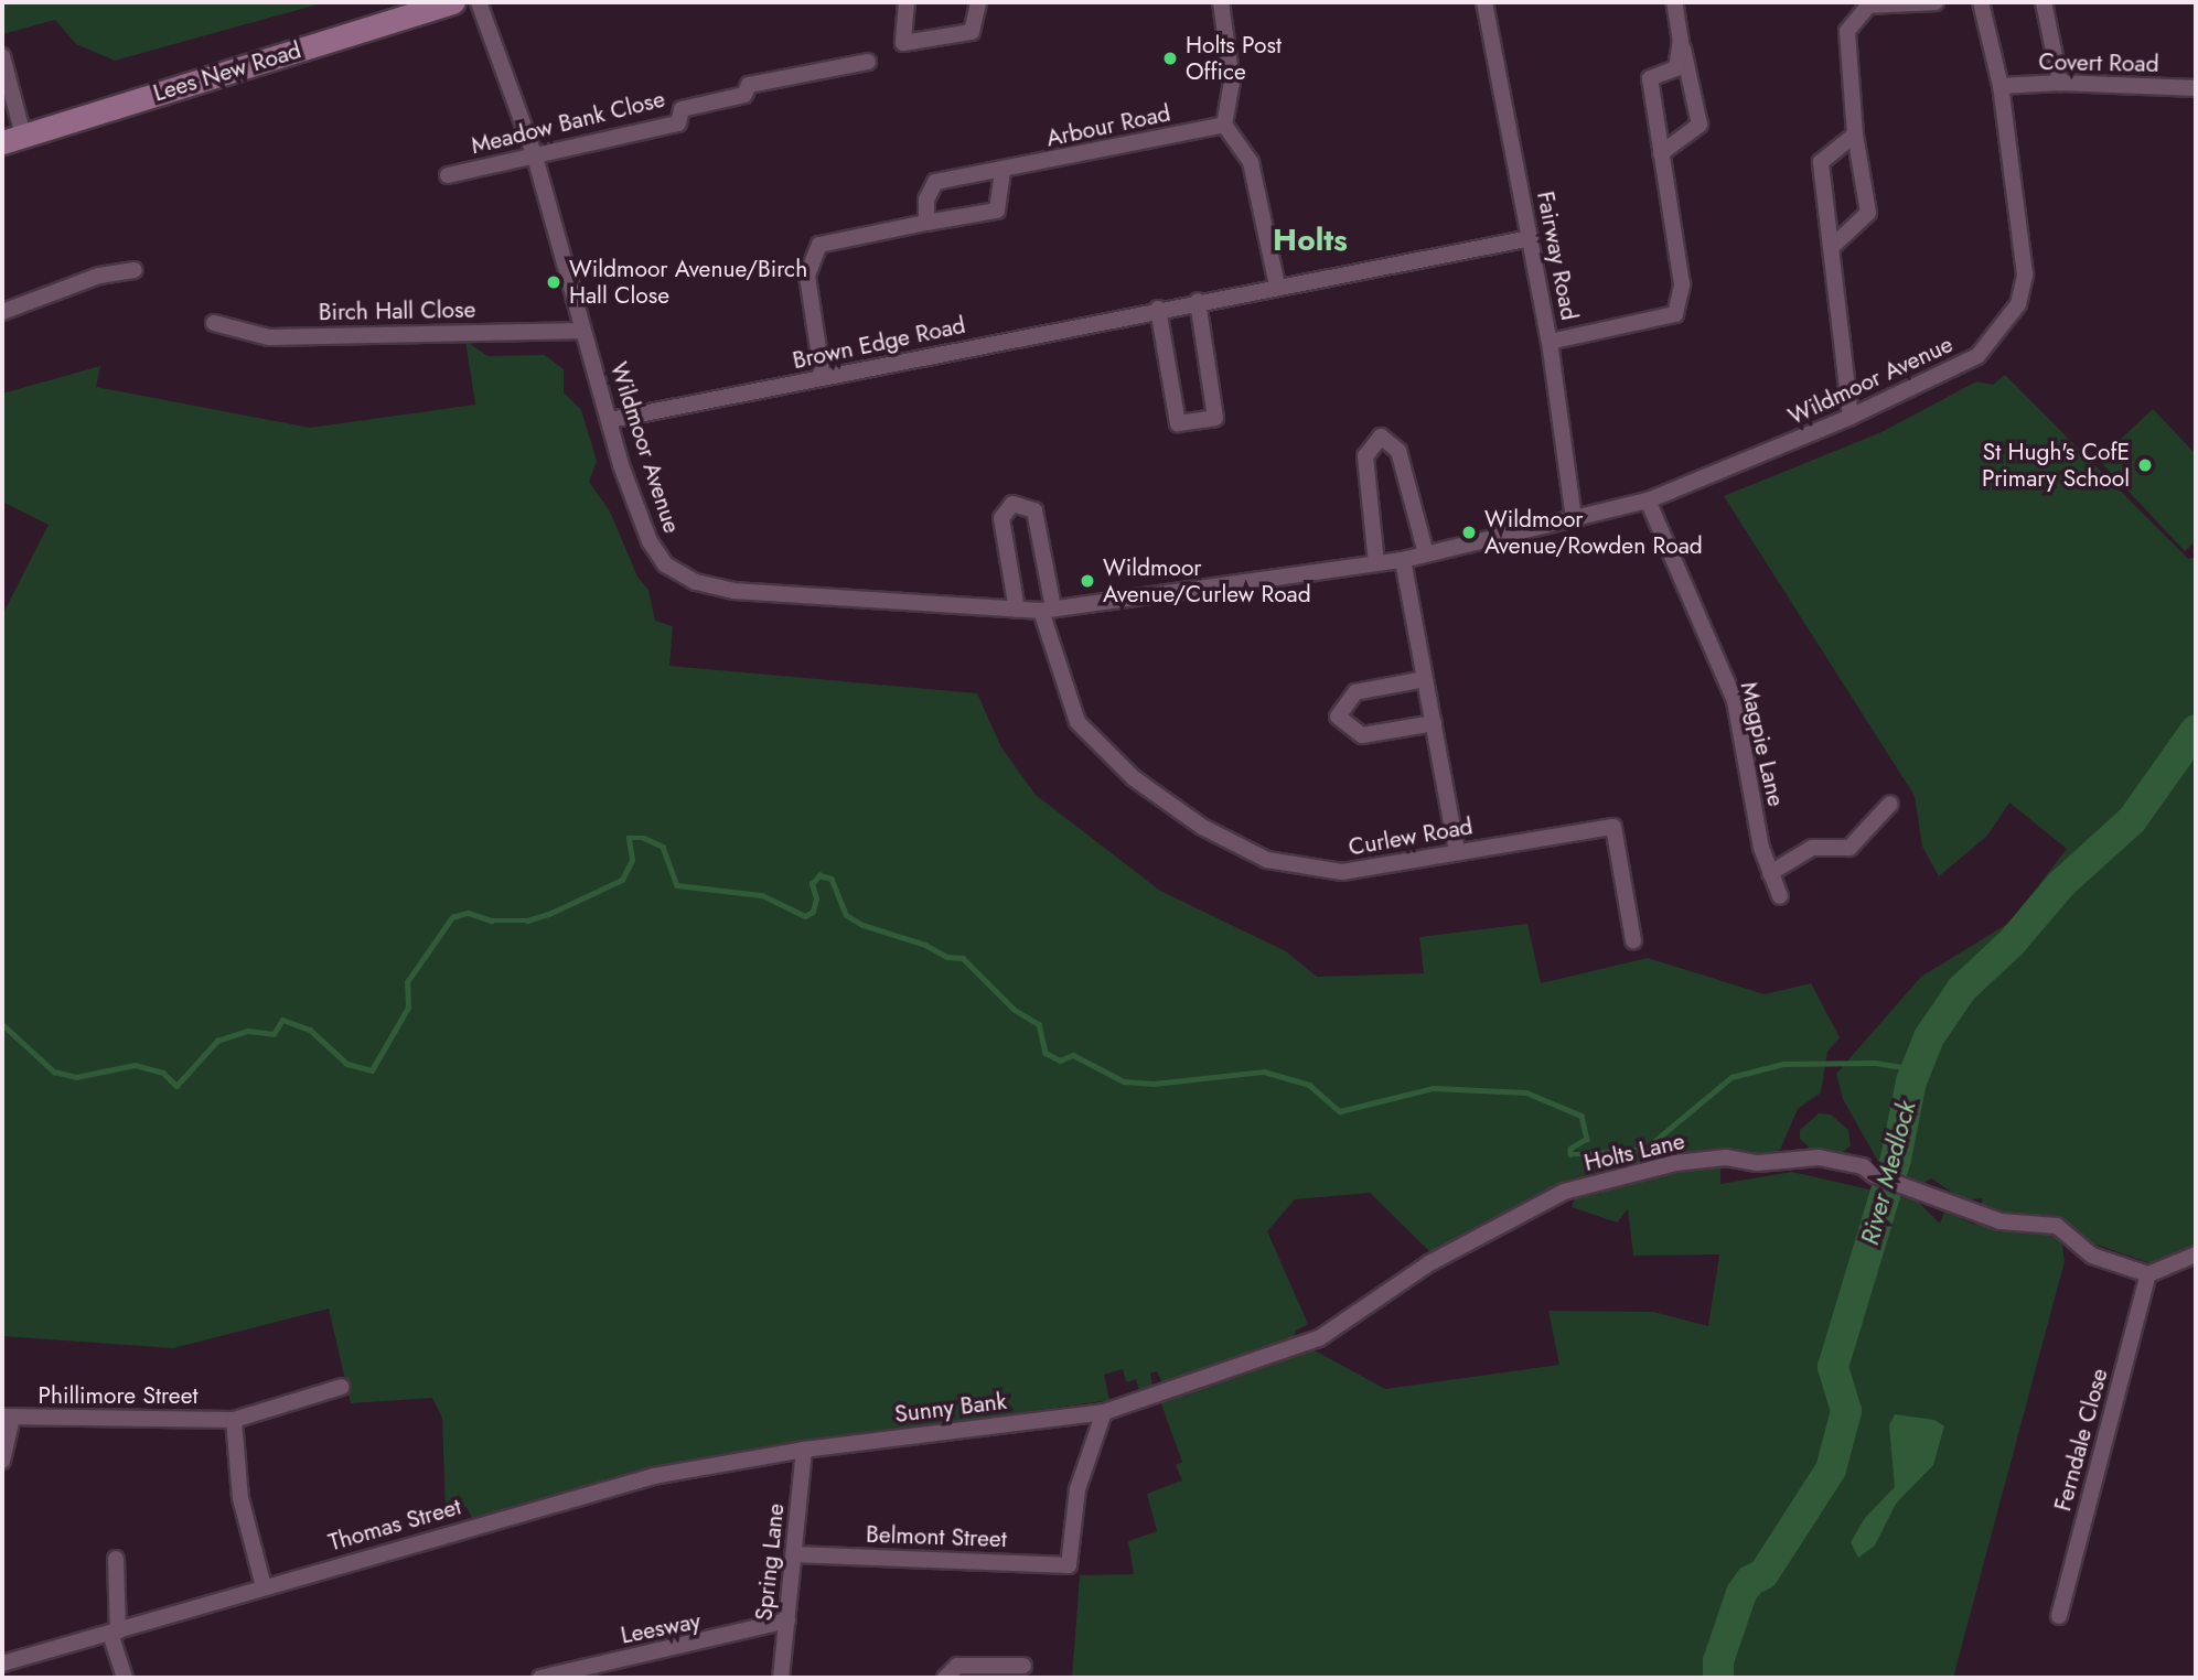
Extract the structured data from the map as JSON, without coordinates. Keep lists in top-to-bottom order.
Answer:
{
  "streets": {
    "street": [
      "Covert Road",
      "Lees New Road",
      "Meadow Bank Close",
      "Arbour Road",
      "Fairway Road",
      "Birch Hall Close",
      "Brown Edge Road",
      "Wildmoor Avenue",
      "Magpie Lane",
      "Curlew Road",
      "Holts Lane",
      "Phillimore Street",
      "Sunny Bank",
      "Ferndale Close",
      "Thomas Street",
      "Belmont Street",
      "Spring Lane",
      "Leesway"
    ]
  },
  "crossings": [
    ["Covert Road", "Wildmoor Avenue"],
    ["Meadow Bank Close", "Wildmoor Avenue"],
    ["Fairway Road", "Brown Edge Road"],
    ["Fairway Road", "Wildmoor Avenue"],
    ["Birch Hall Close", "Wildmoor Avenue"],
    ["Brown Edge Road", "Wildmoor Avenue"],
    ["Wildmoor Avenue", "Magpie Lane"],
    ["Wildmoor Avenue", "Curlew Road"],
    ["Holts Lane", "Sunny Bank"],
    ["Holts Lane", "Ferndale Close"],
    ["Holts Lane", "Belmont Street"],
    ["Sunny Bank", "Thomas Street"],
    ["Sunny Bank", "Belmont Street"],
    ["Sunny Bank", "Spring Lane"],
    ["Thomas Street", "Spring Lane"],
    ["Belmont Street", "Spring Lane"],
    ["Spring Lane", "Leesway"]
  ],
  "districts": ["Holts"],
  "water": ["River Medlock"],
  "places": [
    "Holts Post Office",
    "Wildmoor Avenue/Birch Hall Close",
    "St Hugh's CofE Primary School",
    "Wildmoor Avenue/Rowden Road",
    "Wildmoor Avenue/Curlew Road"
  ]
}
